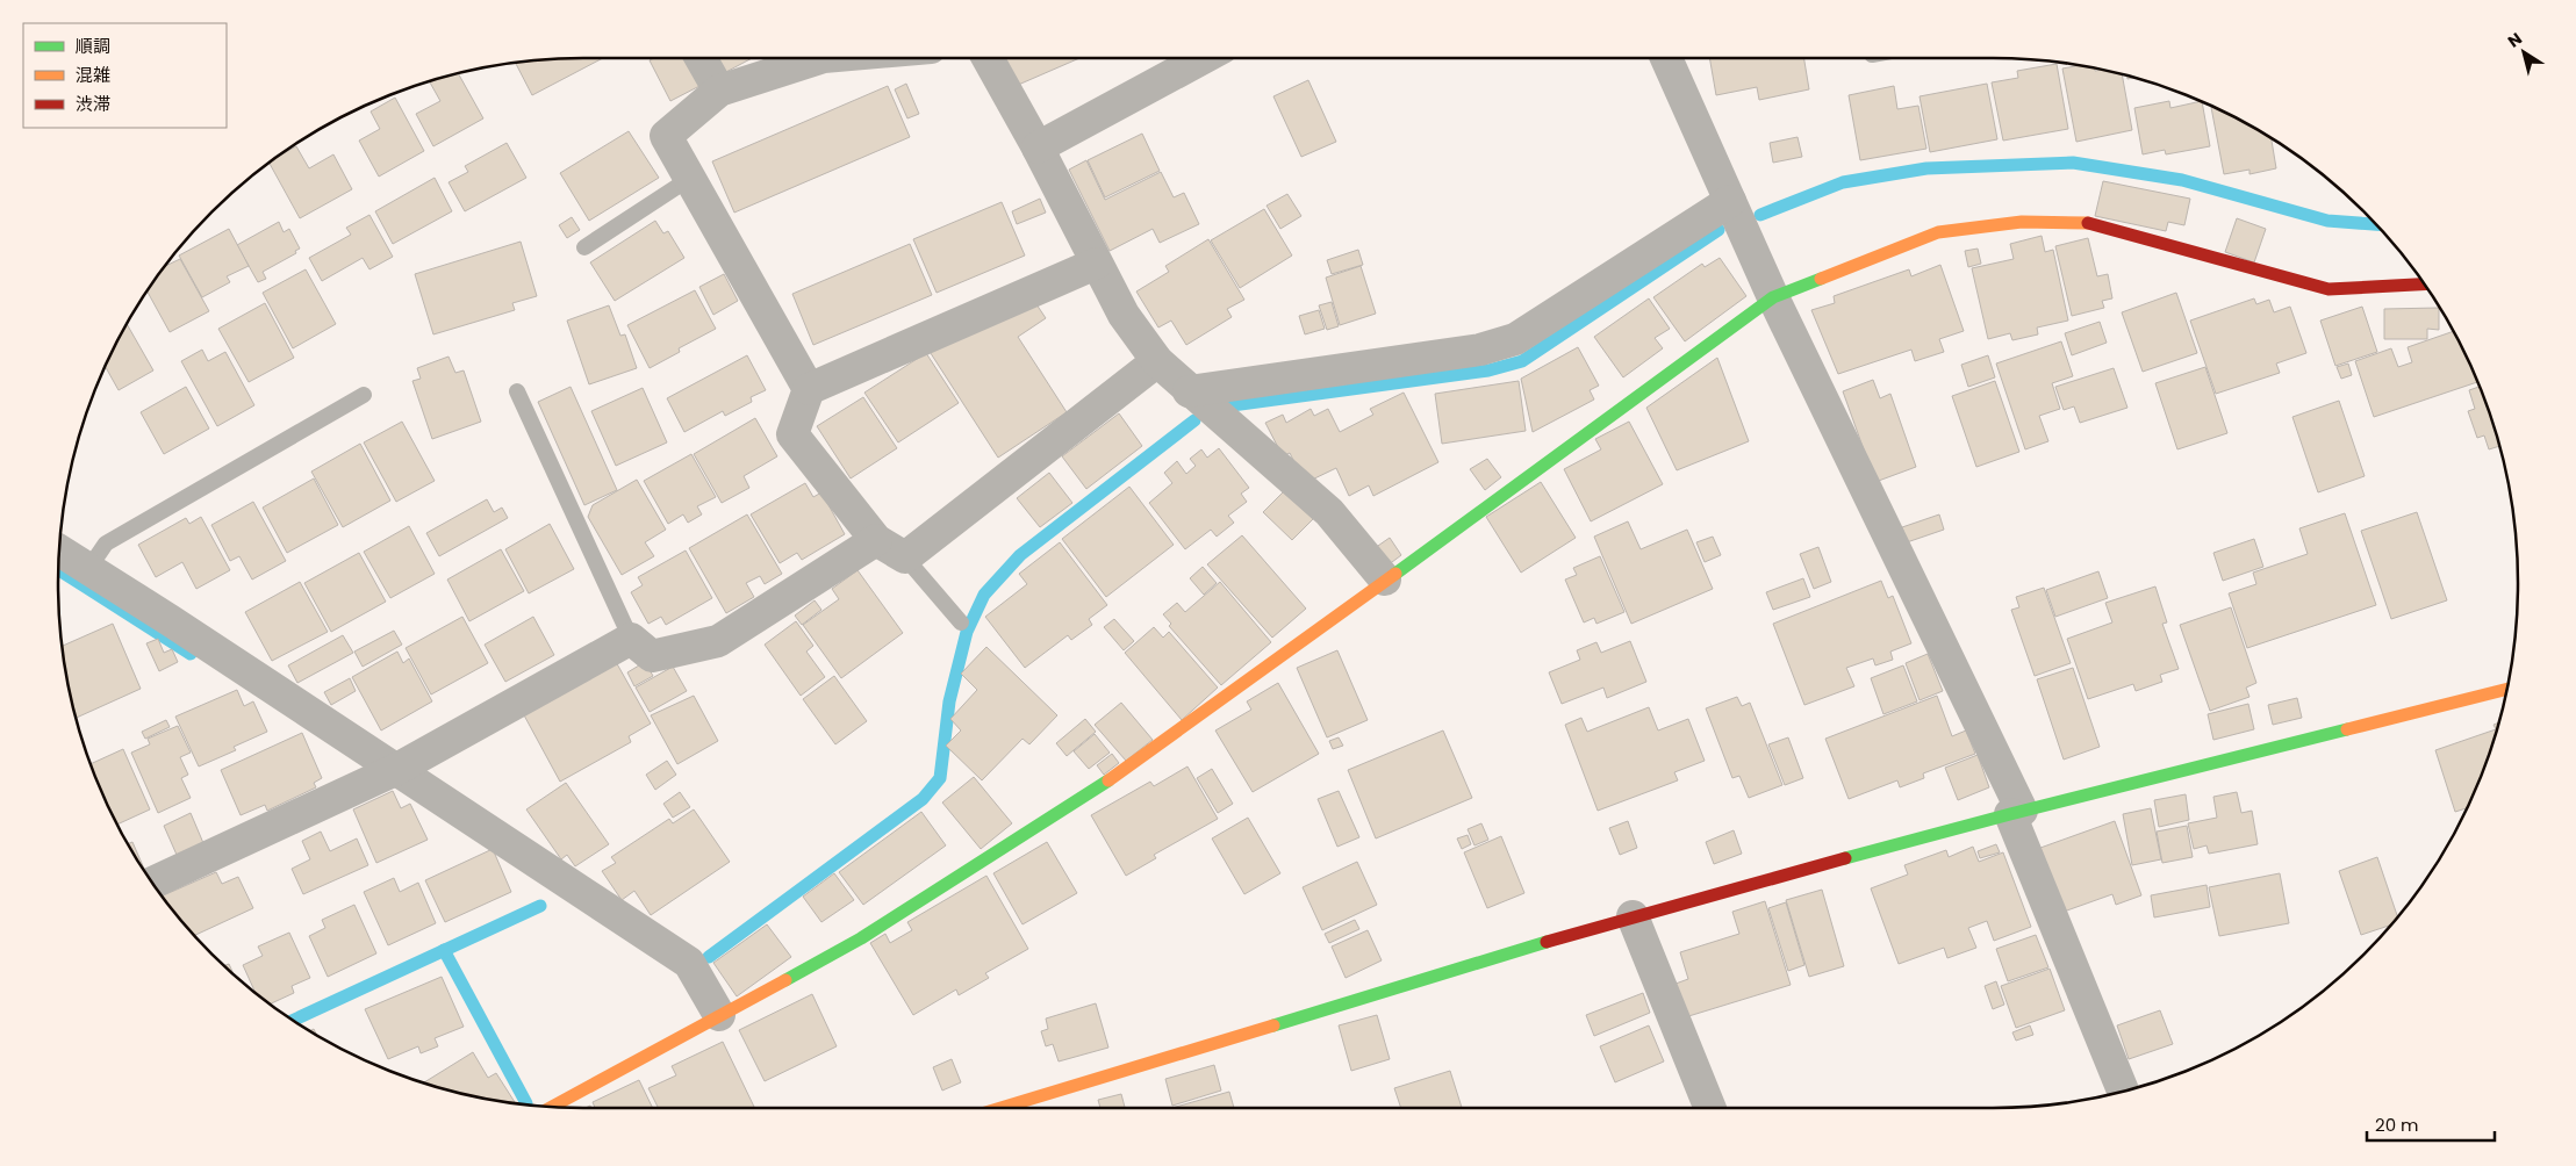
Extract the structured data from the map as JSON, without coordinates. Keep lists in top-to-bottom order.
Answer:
{
  "legend": ["順調", "混雑", "渋滞"],
  "scale_bar": "20 m",
  "north": "top left"
}
